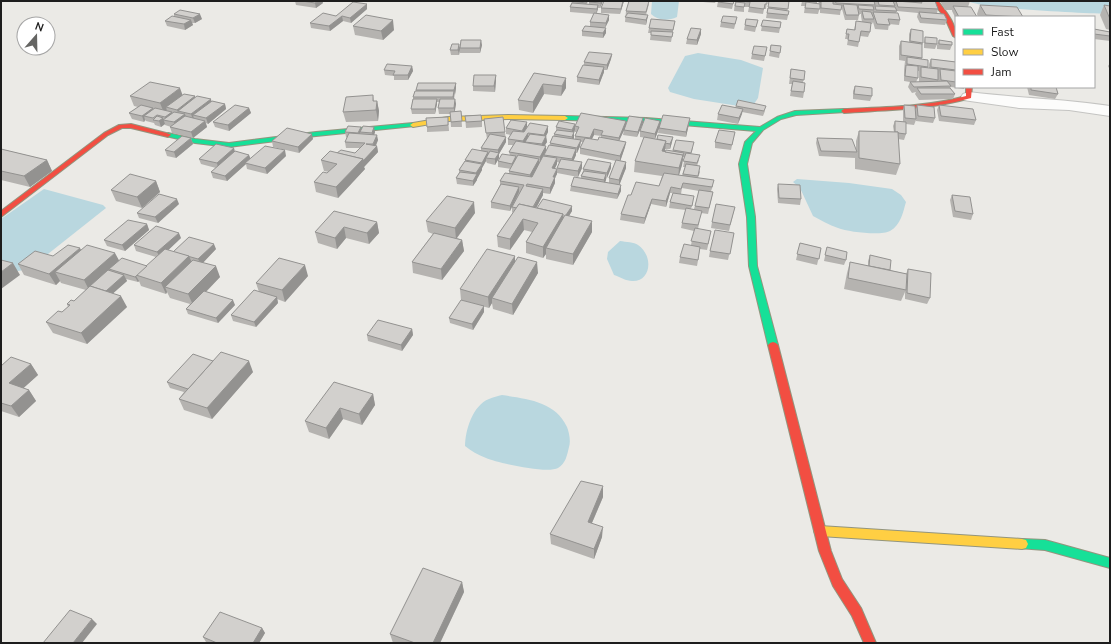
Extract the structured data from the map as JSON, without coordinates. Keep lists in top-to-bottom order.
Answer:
{
  "legend": ["Fast", "Slow", "Jam"],
  "north": "top"
}
